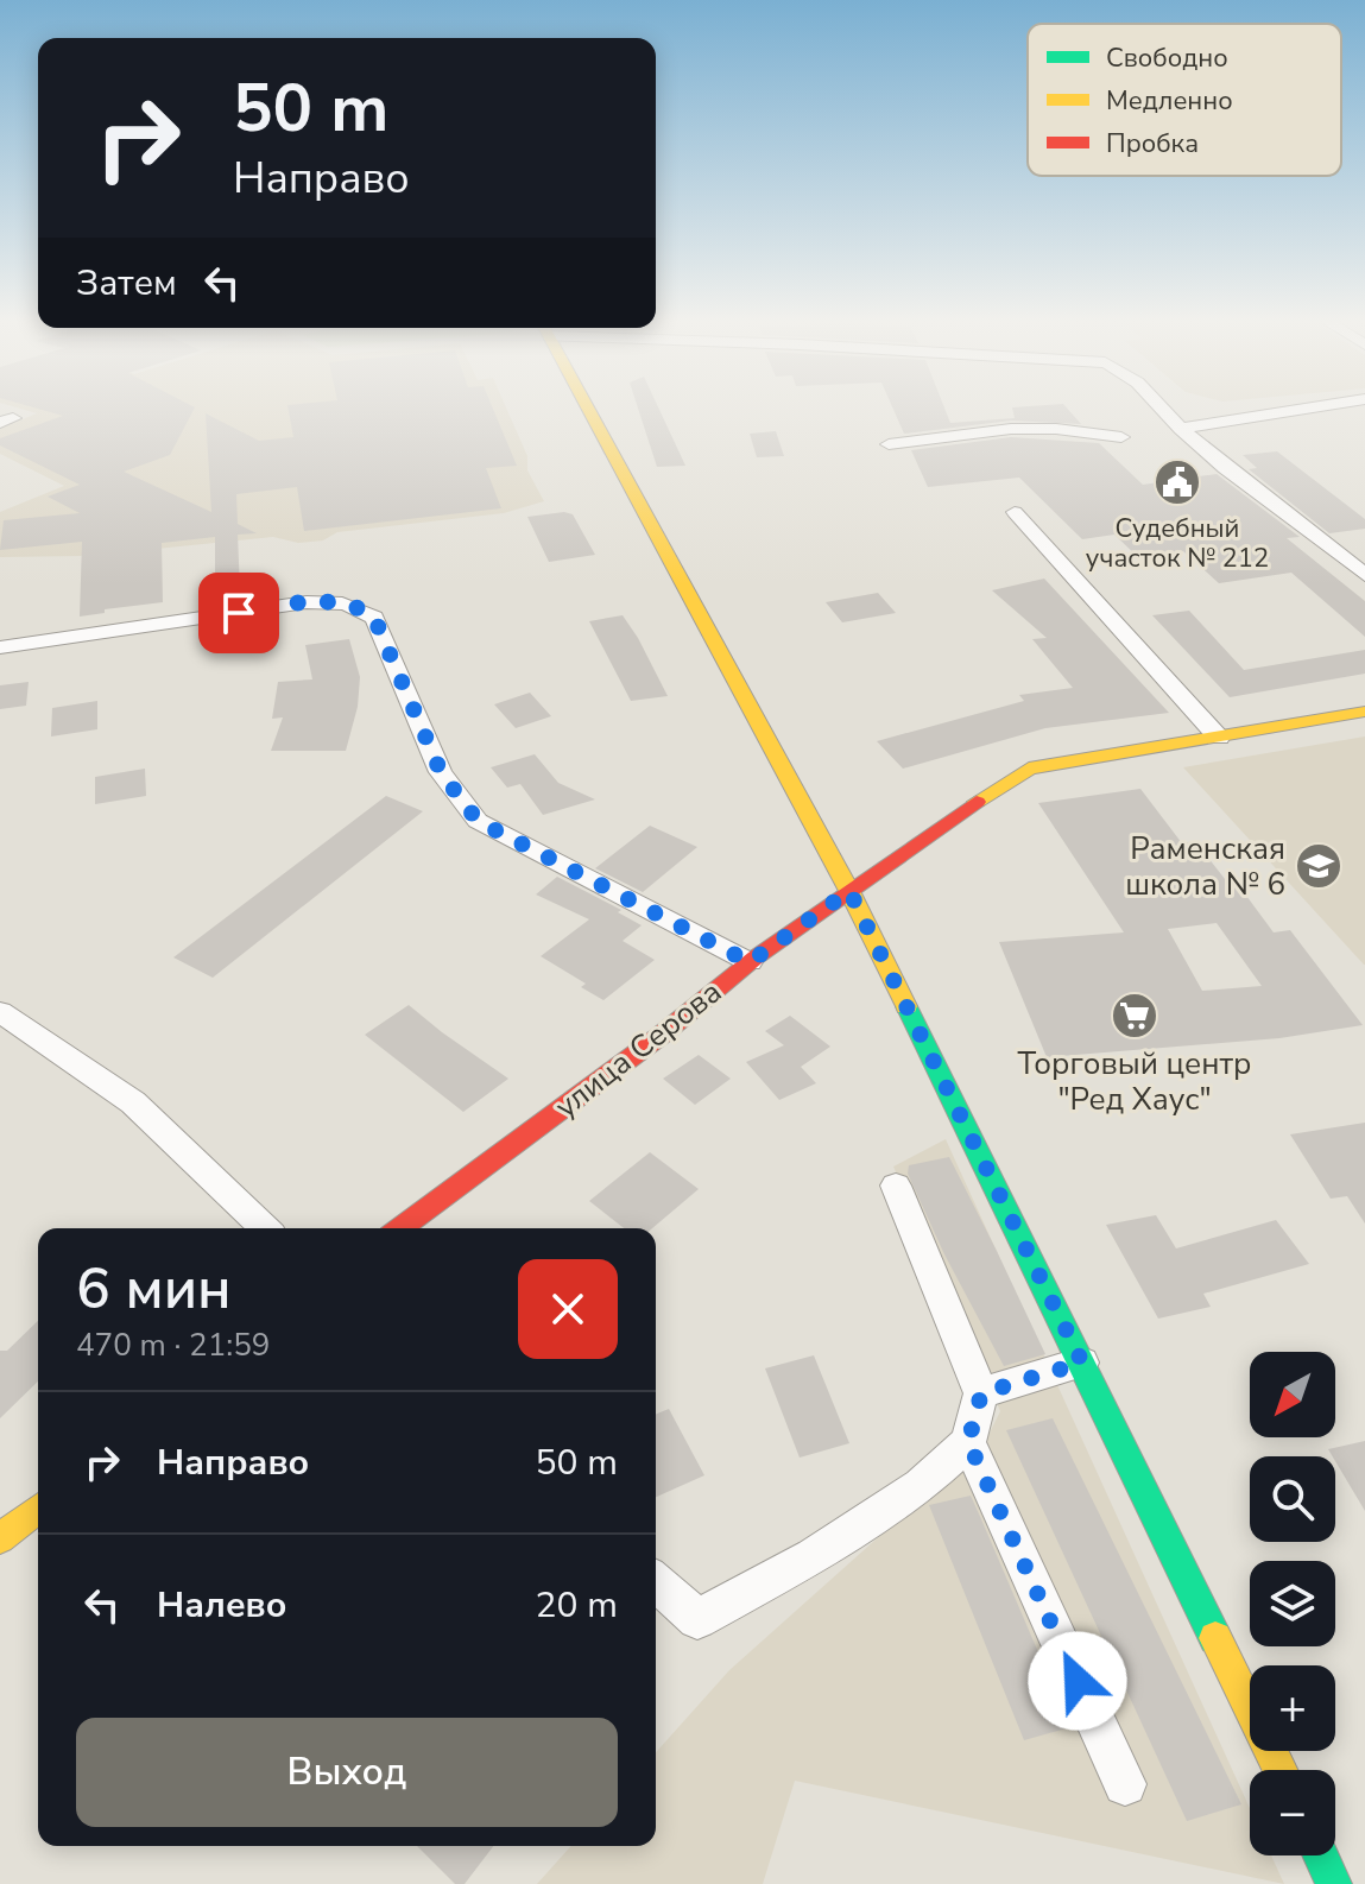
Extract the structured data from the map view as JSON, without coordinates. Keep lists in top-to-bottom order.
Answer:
{
  "streets": {
    "main road": ["улица Серова"]
  },
  "places": {
    "public building": ["Судебный участок № 212"],
    "school or university": ["Раменская школа № 6"],
    "supermarket": ["Торговый центр \"Ред Хаус\""]
  },
  "legend": ["Свободно", "Медленно", "Пробка"],
  "north": "bottom left",
  "page": {
    "turn": ["50 m", "Направо"],
    "then": "Затем",
    "heading": ["6 мин", "470 m · 21:59"],
    "map_buttons": ["+", "−"],
    "list": [
      {
        "name": "Направо",
        "value": "50 m"
      },
      {
        "name": "Налево",
        "value": "20 m"
      }
    ],
    "buttons": "Выход"
  }
}
